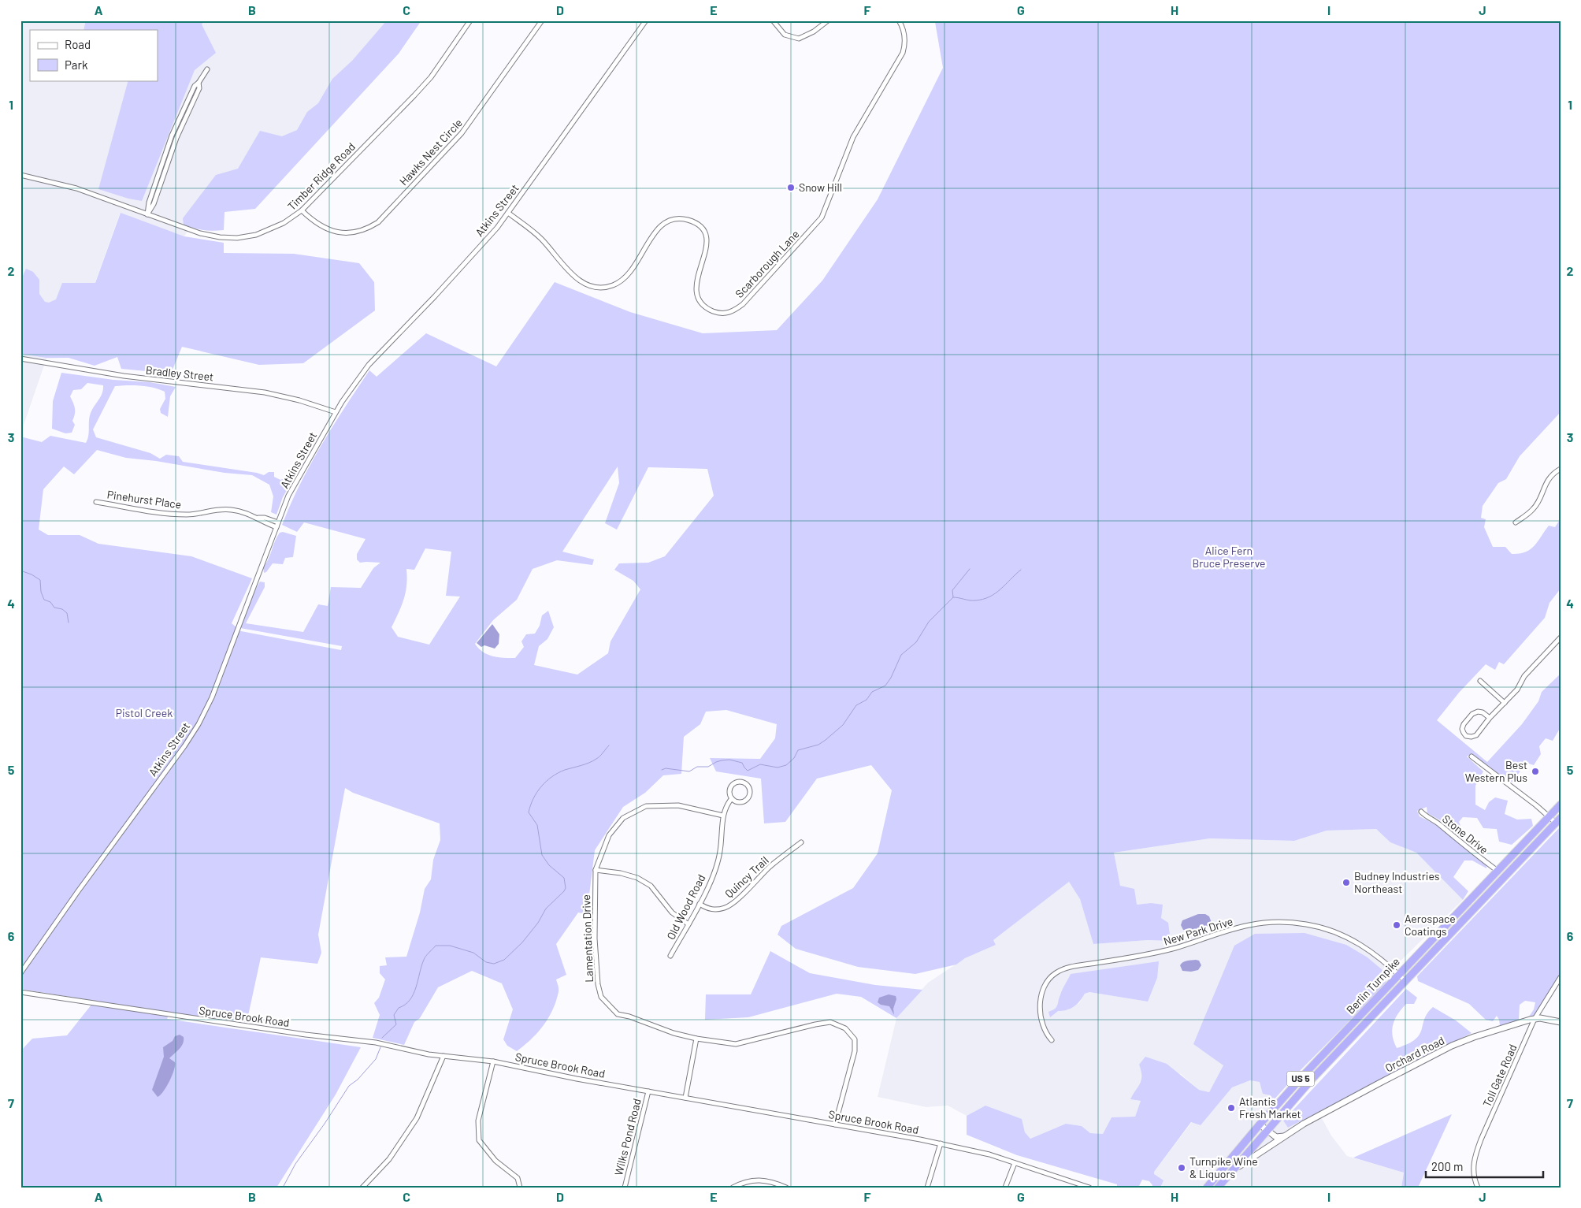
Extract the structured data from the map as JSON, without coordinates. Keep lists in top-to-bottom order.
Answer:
{
  "streets": {
    "highway": ["Berlin Turnpike", "US 5"],
    "street": [
      "Hawks Nest Circle",
      "Timber Ridge Road",
      "Atkins Street",
      "Scarborough Lane",
      "Bradley Street",
      "Pinehurst Place",
      "Stone Drive",
      "Quincy Trail",
      "Old Wood Road",
      "New Park Drive",
      "Lamentation Drive",
      "Spruce Brook Road",
      "Orchard Road",
      "Toll Gate Road",
      "Wilks Pond Road"
    ]
  },
  "crossings": [
    ["Hawks Nest Circle", "Timber Ridge Road"],
    ["Atkins Street", "Scarborough Lane"],
    ["Atkins Street", "Bradley Street"],
    ["Atkins Street", "Pinehurst Place"],
    ["Stone Drive", "Berlin Turnpike"],
    ["Quincy Trail", "Old Wood Road"],
    ["Old Wood Road", "Lamentation Drive"],
    ["New Park Drive", "Berlin Turnpike"],
    ["Lamentation Drive", "Spruce Brook Road"],
    ["Berlin Turnpike", "Orchard Road"],
    ["Spruce Brook Road", "Wilks Pond Road"],
    ["Orchard Road", "Toll Gate Road"]
  ],
  "parks": ["Alice Fern Bruce Preserve", "Pistol Creek"],
  "places": [
    "Snow Hill",
    "Best Western Plus",
    "Budney Industries Northeast",
    "Aerospace Coatings",
    "Atlantis Fresh Market",
    "Turnpike Wine & Liquors"
  ],
  "legend": ["Road", "Park"],
  "scale_bar": "200 m",
  "grid": {
    "columns": [
      "A",
      "B",
      "C",
      "D",
      "E",
      "F",
      "G",
      "H",
      "I",
      "J"
    ],
    "rows": [
      "1",
      "2",
      "3",
      "4",
      "5",
      "6",
      "7"
    ]
  }
}
